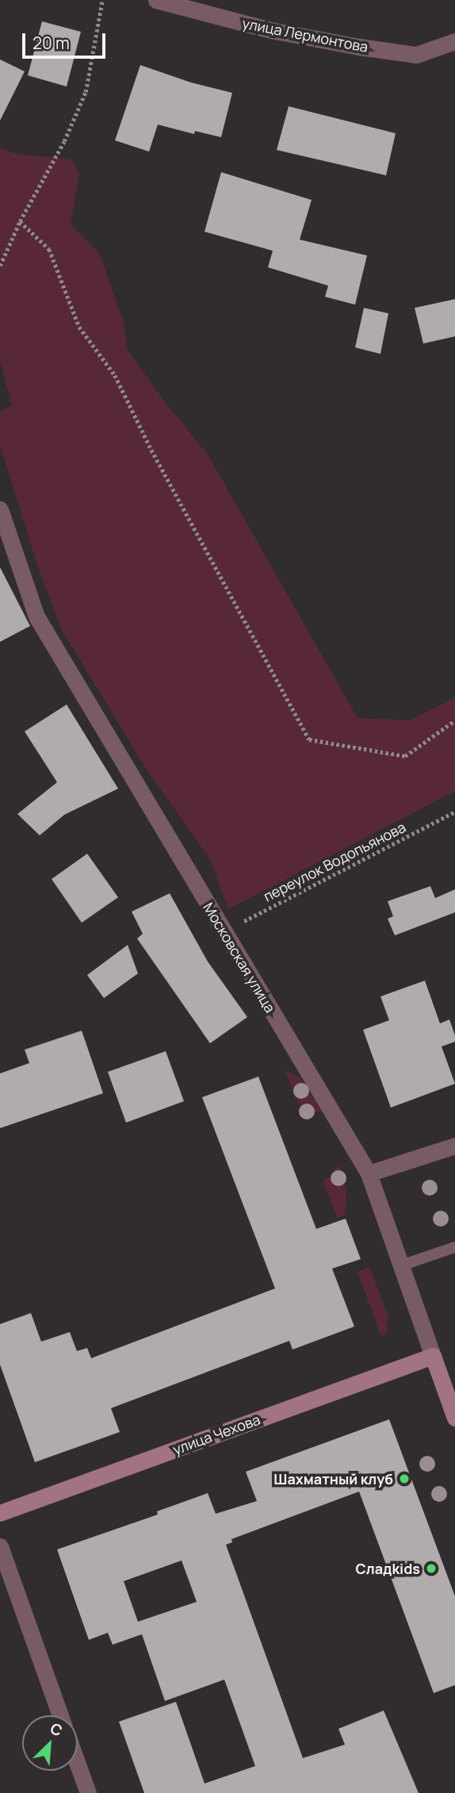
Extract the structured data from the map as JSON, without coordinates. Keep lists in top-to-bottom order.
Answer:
{
  "streets": {
    "main road": ["Московская улица", "улица Чехова"],
    "street": ["улица Лермонтова"],
    "path": ["переулок Водопьянова"]
  },
  "crossings": [
    ["переулок Водопьянова", "Московская улица"],
    ["Московская улица", "улица Чехова"]
  ],
  "places": ["Шахматный клуб", "Сладkids"],
  "scale_bar": "20 m",
  "north": "top right"
}
